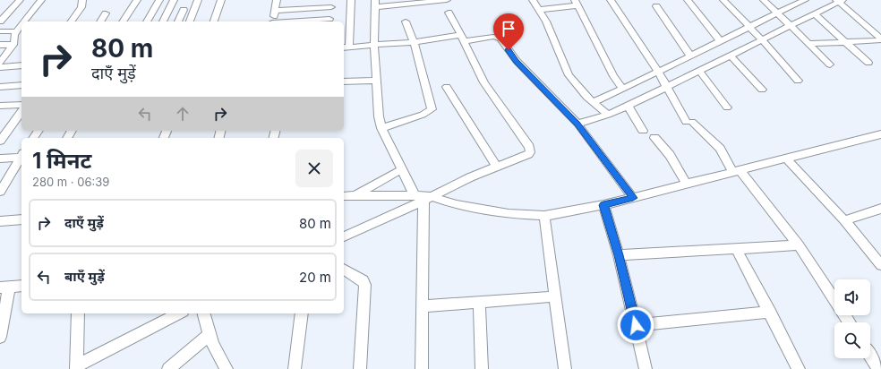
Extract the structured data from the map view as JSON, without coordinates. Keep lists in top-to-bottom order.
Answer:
{
  "page": {
    "turn": ["80 m", "दाएँ मुड़ें"],
    "heading": ["1 मिनट", "280 m · 06:39"],
    "list": [
      {
        "name": "दाएँ मुड़ें",
        "value": "80 m"
      },
      {
        "name": "बाएँ मुड़ें",
        "value": "20 m"
      }
    ]
  }
}
